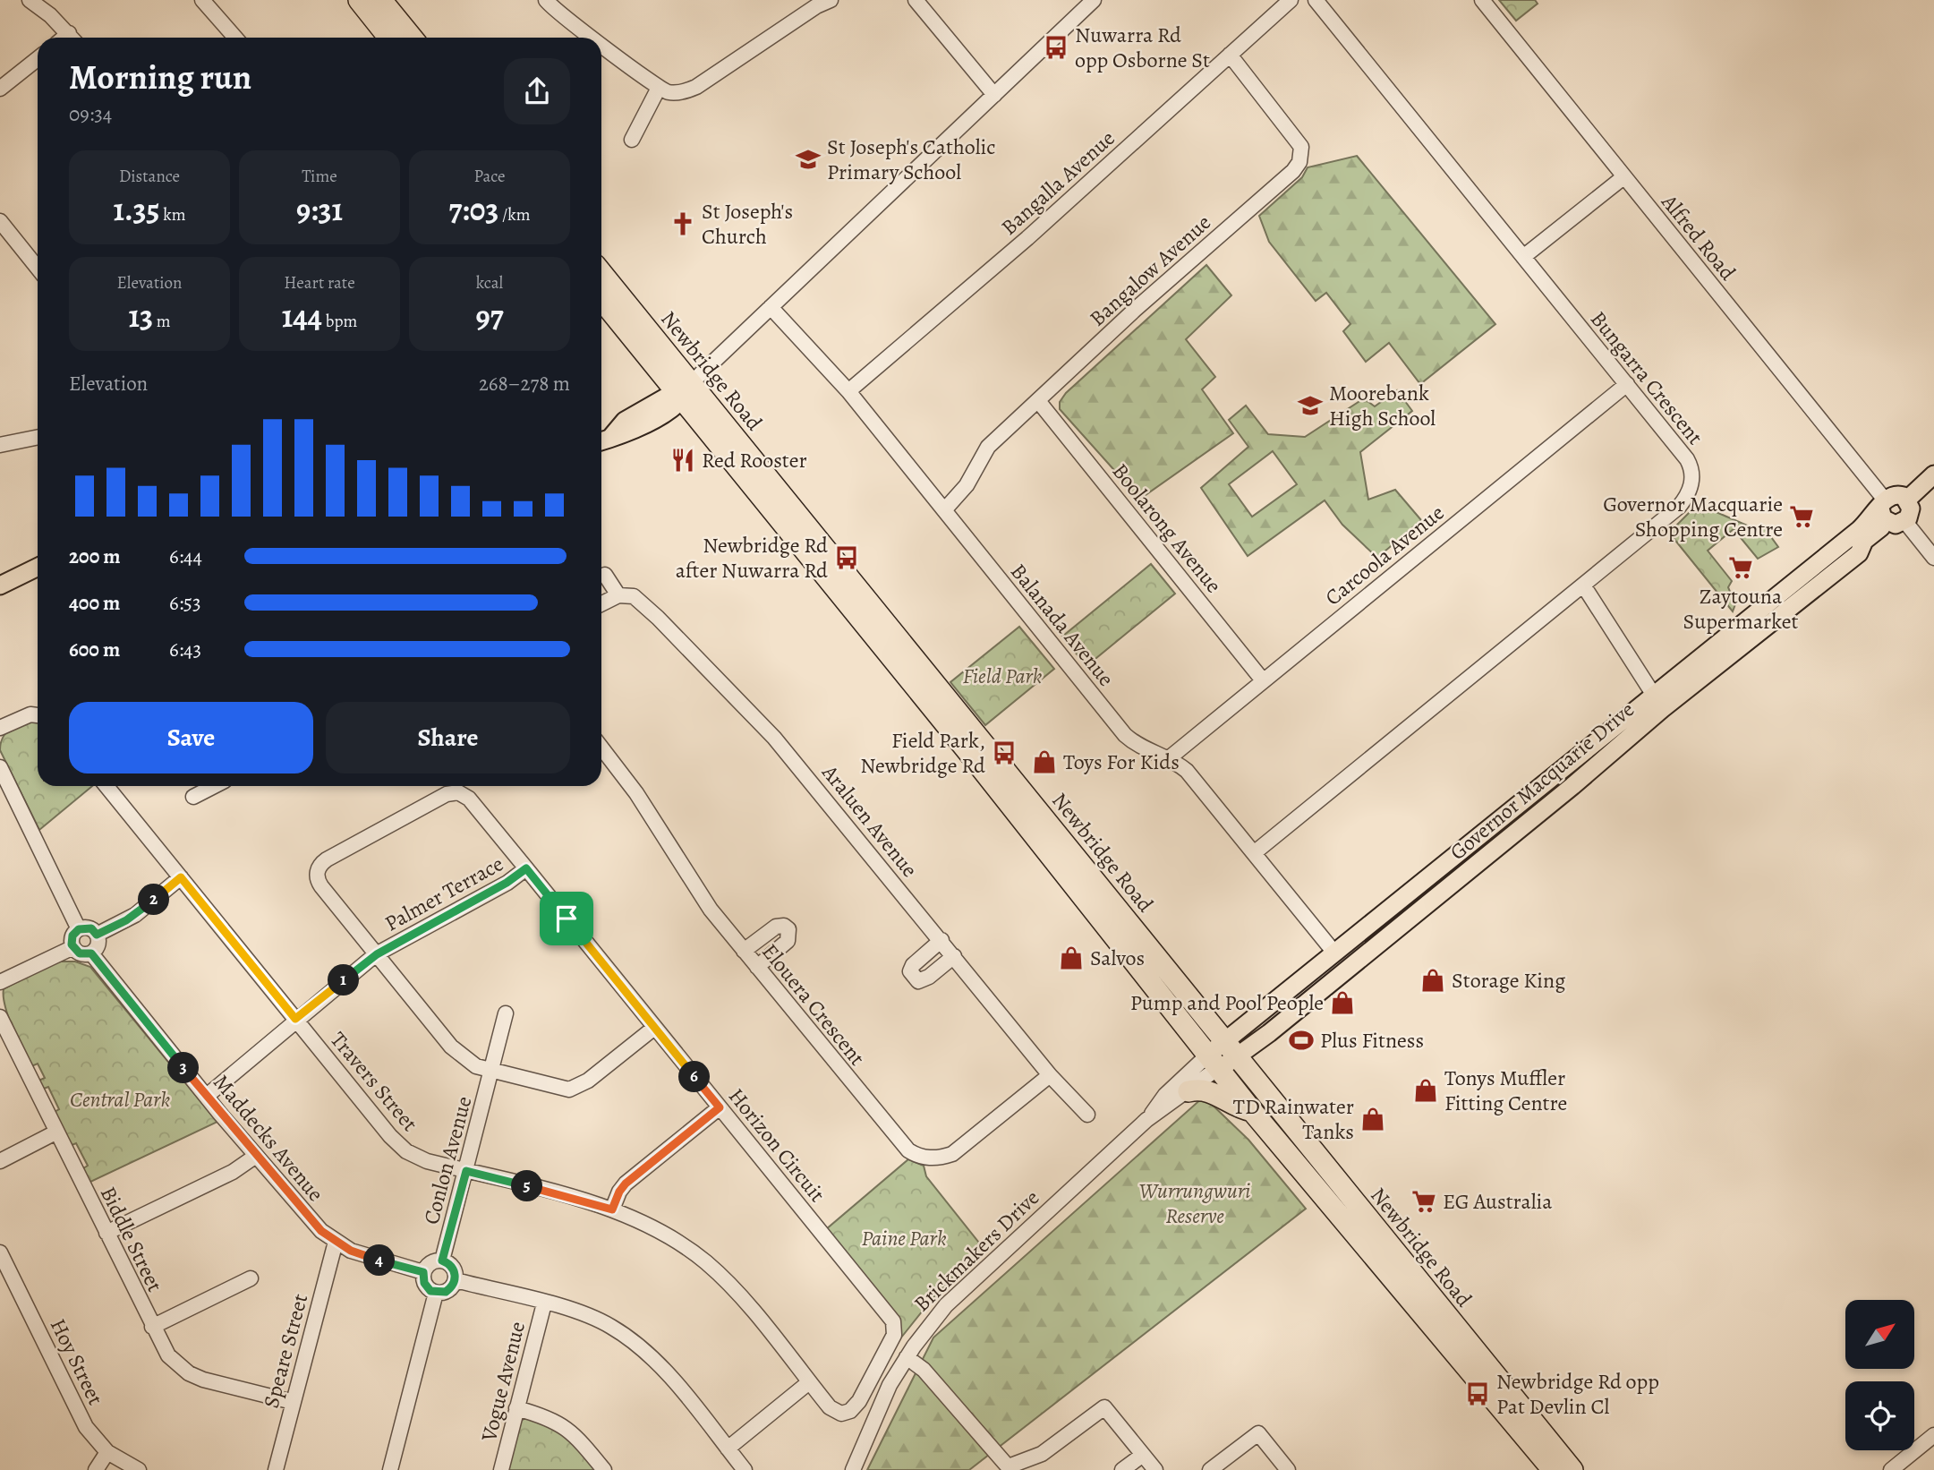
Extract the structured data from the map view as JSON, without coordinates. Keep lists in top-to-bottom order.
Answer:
{
  "streets": {
    "highway": ["Newbridge Road"],
    "main road": ["Governor Macquarie Drive", "Brickmakers Drive"],
    "street": [
      "Bangalla Avenue",
      "Alfred Road",
      "Bangalow Avenue",
      "Bungarra Crescent",
      "Boolarong Avenue",
      "Carcoola Avenue",
      "Balanada Avenue",
      "Araluen Avenue",
      "Palmer Terrace",
      "Elouera Crescent",
      "Travers Street",
      "Maddecks Avenue",
      "Horizon Circuit",
      "Conlon Avenue",
      "Biddle Street",
      "Speare Street",
      "Hoy Street",
      "Vogue Avenue"
    ]
  },
  "crossings": [
    ["Bangalla Avenue", "Bangalow Avenue"],
    ["Bangalla Avenue", "Balanada Avenue"],
    ["Alfred Road", "Governor Macquarie Drive"],
    ["Bangalow Avenue", "Boolarong Avenue"],
    ["Bangalow Avenue", "Balanada Avenue"],
    ["Newbridge Road", "Governor Macquarie Drive"],
    ["Newbridge Road", "Brickmakers Drive"],
    ["Bungarra Crescent", "Carcoola Avenue"],
    ["Bungarra Crescent", "Balanada Avenue"],
    ["Boolarong Avenue", "Carcoola Avenue"],
    ["Carcoola Avenue", "Balanada Avenue"],
    ["Balanada Avenue", "Governor Macquarie Drive"],
    ["Governor Macquarie Drive", "Brickmakers Drive"],
    ["Araluen Avenue", "Elouera Crescent"],
    ["Palmer Terrace", "Travers Street"],
    ["Palmer Terrace", "Maddecks Avenue"],
    ["Palmer Terrace", "Horizon Circuit"],
    ["Travers Street", "Horizon Circuit"],
    ["Travers Street", "Conlon Avenue"],
    ["Maddecks Avenue", "Conlon Avenue"],
    ["Maddecks Avenue", "Speare Street"],
    ["Biddle Street", "Speare Street"]
  ],
  "parks": [
    "Field Park",
    "Central Park",
    "Wurrungwuri Reserve",
    "Paine Park"
  ],
  "places": {
    "bus stop": [
      "Nuwarra Rd opp Osborne St",
      "Newbridge Rd after Nuwarra Rd",
      "Field Park, Newbridge Rd",
      "Newbridge Rd opp Pat Devlin Cl"
    ],
    "school or university": ["St Joseph's Catholic Primary School", "Moorebank High School"],
    "church": ["St Joseph's Church"],
    "restaurant": ["Red Rooster"],
    "supermarket": ["Governor Macquarie Shopping Centre", "Zaytouna Supermarket", "EG Australia"],
    "shop": [
      "Toys For Kids",
      "Salvos",
      "Storage King",
      "Pump and Pool People",
      "Tonys Muffler Fitting Centre",
      "TD Rainwater Tanks"
    ],
    "sports": ["Plus Fitness"]
  },
  "north": "top right",
  "page": {
    "heading": ["Morning run", "09:34"],
    "stats": [
      ["Distance", "1.35 km"],
      ["Time", "9:31"],
      ["Pace", "7:03 /km"],
      ["Elevation", "13 m"],
      ["Heart rate", "144 bpm"],
      ["kcal", "97"]
    ],
    "chart": ["Elevation", "268–278 m"],
    "list": [
      {
        "name": "200 m",
        "note": "6:44"
      },
      {
        "name": "400 m",
        "note": "6:53"
      },
      {
        "name": "600 m",
        "note": "6:43"
      }
    ],
    "buttons": ["Save", "Share"],
    "pins": [
      "2",
      "1",
      "3",
      "6",
      "5",
      "4"
    ]
  }
}
